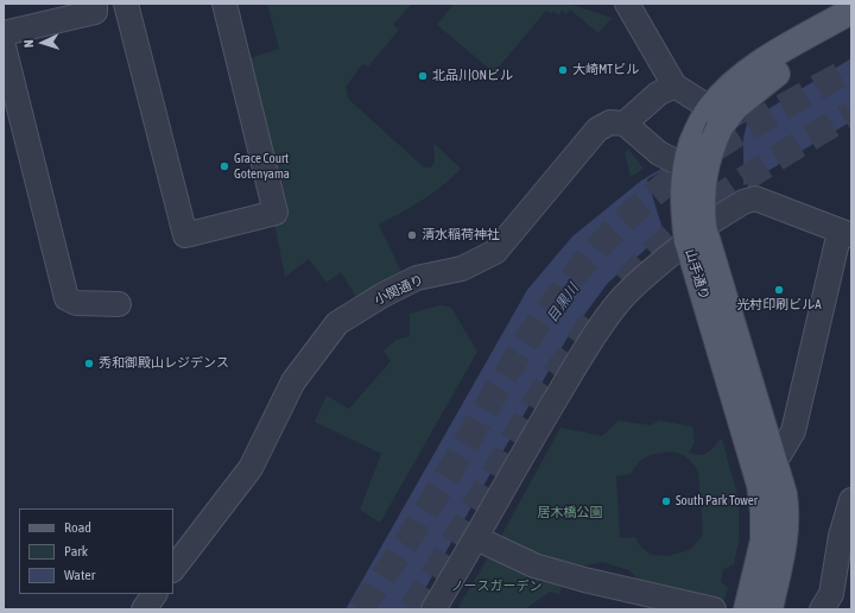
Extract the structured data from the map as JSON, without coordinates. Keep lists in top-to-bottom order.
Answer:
{
  "streets": {
    "main road": ["山手通り"],
    "street": ["小関通り"]
  },
  "water": ["目黒川"],
  "parks": ["居木橋公園", "ノースガーデン"],
  "places": [
    "大崎MTビル",
    "北品川ONビル",
    "Grace Court Gotenyama",
    "清水稲荷神社",
    "光村印刷ビルA",
    "秀和御殿山レジデンス",
    "South Park Tower"
  ],
  "legend": ["Road", "Park", "Water"],
  "north": "left"
}
